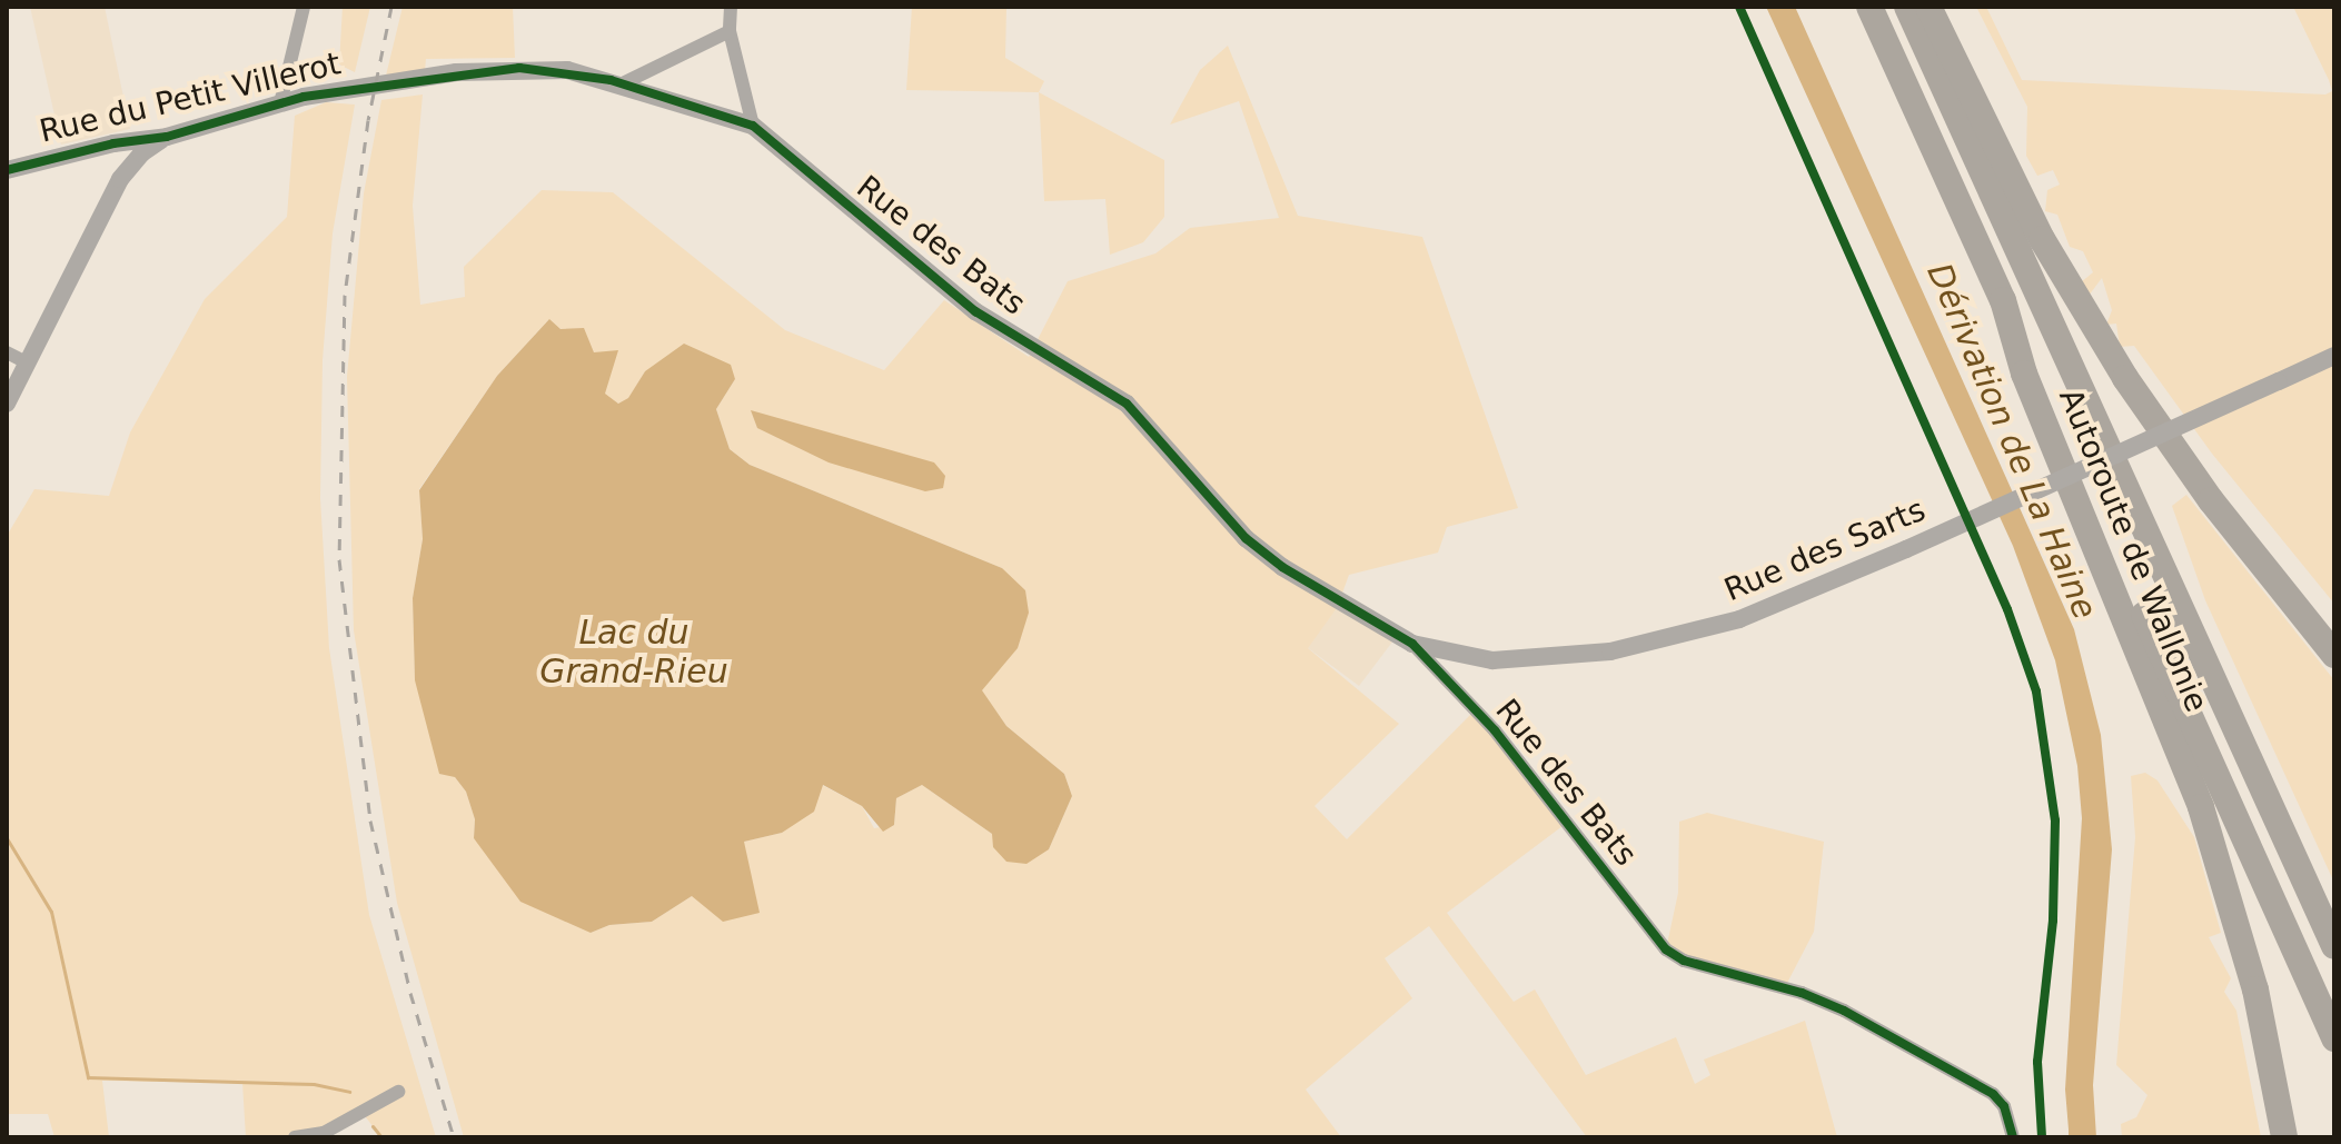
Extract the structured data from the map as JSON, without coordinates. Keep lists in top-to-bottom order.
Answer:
{
  "streets": {
    "highway": ["Autoroute de Wallonie"],
    "street": ["Rue du Petit Villerot", "Rue des Bats", "Rue des Sarts"]
  },
  "crossings": [
    ["Rue du Petit Villerot", "Rue des Bats"],
    ["Rue des Bats", "Rue des Sarts"]
  ],
  "water": ["Dérivation de La Haine", "Lac du Grand-Rieu"]
}
